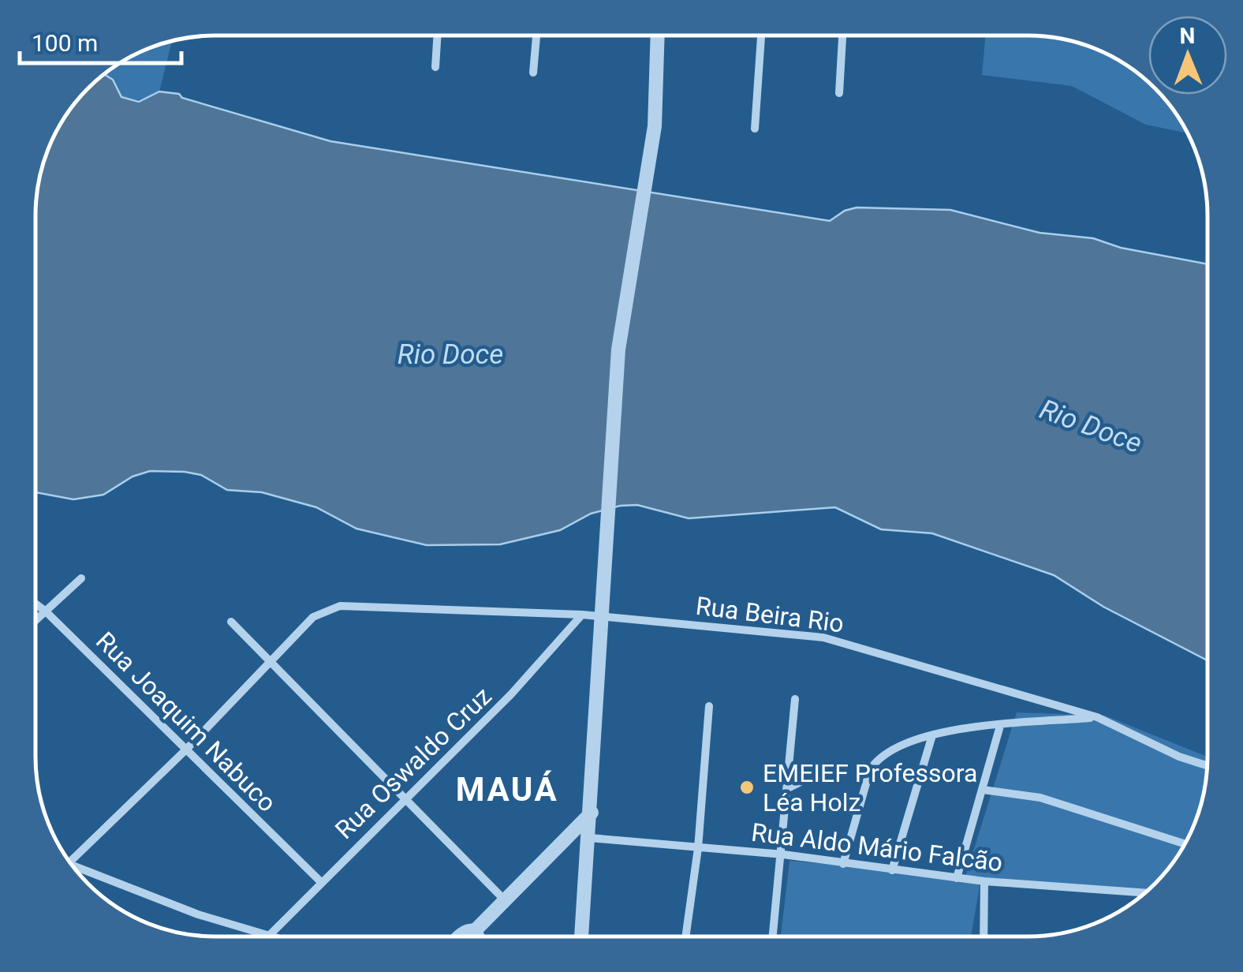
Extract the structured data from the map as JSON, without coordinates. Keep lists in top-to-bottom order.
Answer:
{
  "streets": {
    "street": [
      "Rua Beira Rio",
      "Rua Joaquim Nabuco",
      "Rua Oswaldo Cruz",
      "Rua Aldo Mário Falcão"
    ]
  },
  "crossings": [
    ["Rua Beira Rio", "Rua Oswaldo Cruz"],
    ["Rua Joaquim Nabuco", "Rua Oswaldo Cruz"]
  ],
  "districts": ["MAUÁ"],
  "water": ["Rio Doce"],
  "places": ["EMEIEF Professora Léa Holz"],
  "scale_bar": "100 m",
  "north": "top"
}
